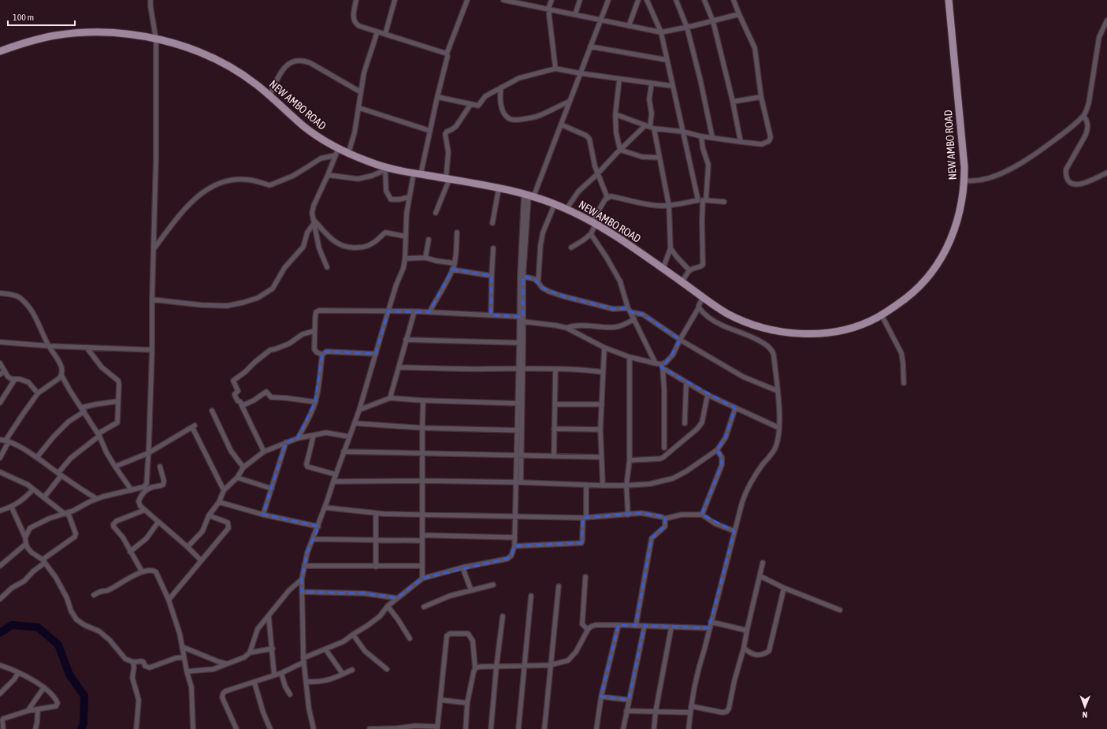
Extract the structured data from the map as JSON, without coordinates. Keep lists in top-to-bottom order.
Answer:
{
  "streets": {
    "main road": ["NEW AMBO ROAD"]
  },
  "scale_bar": "100 m",
  "north": "bottom"
}
